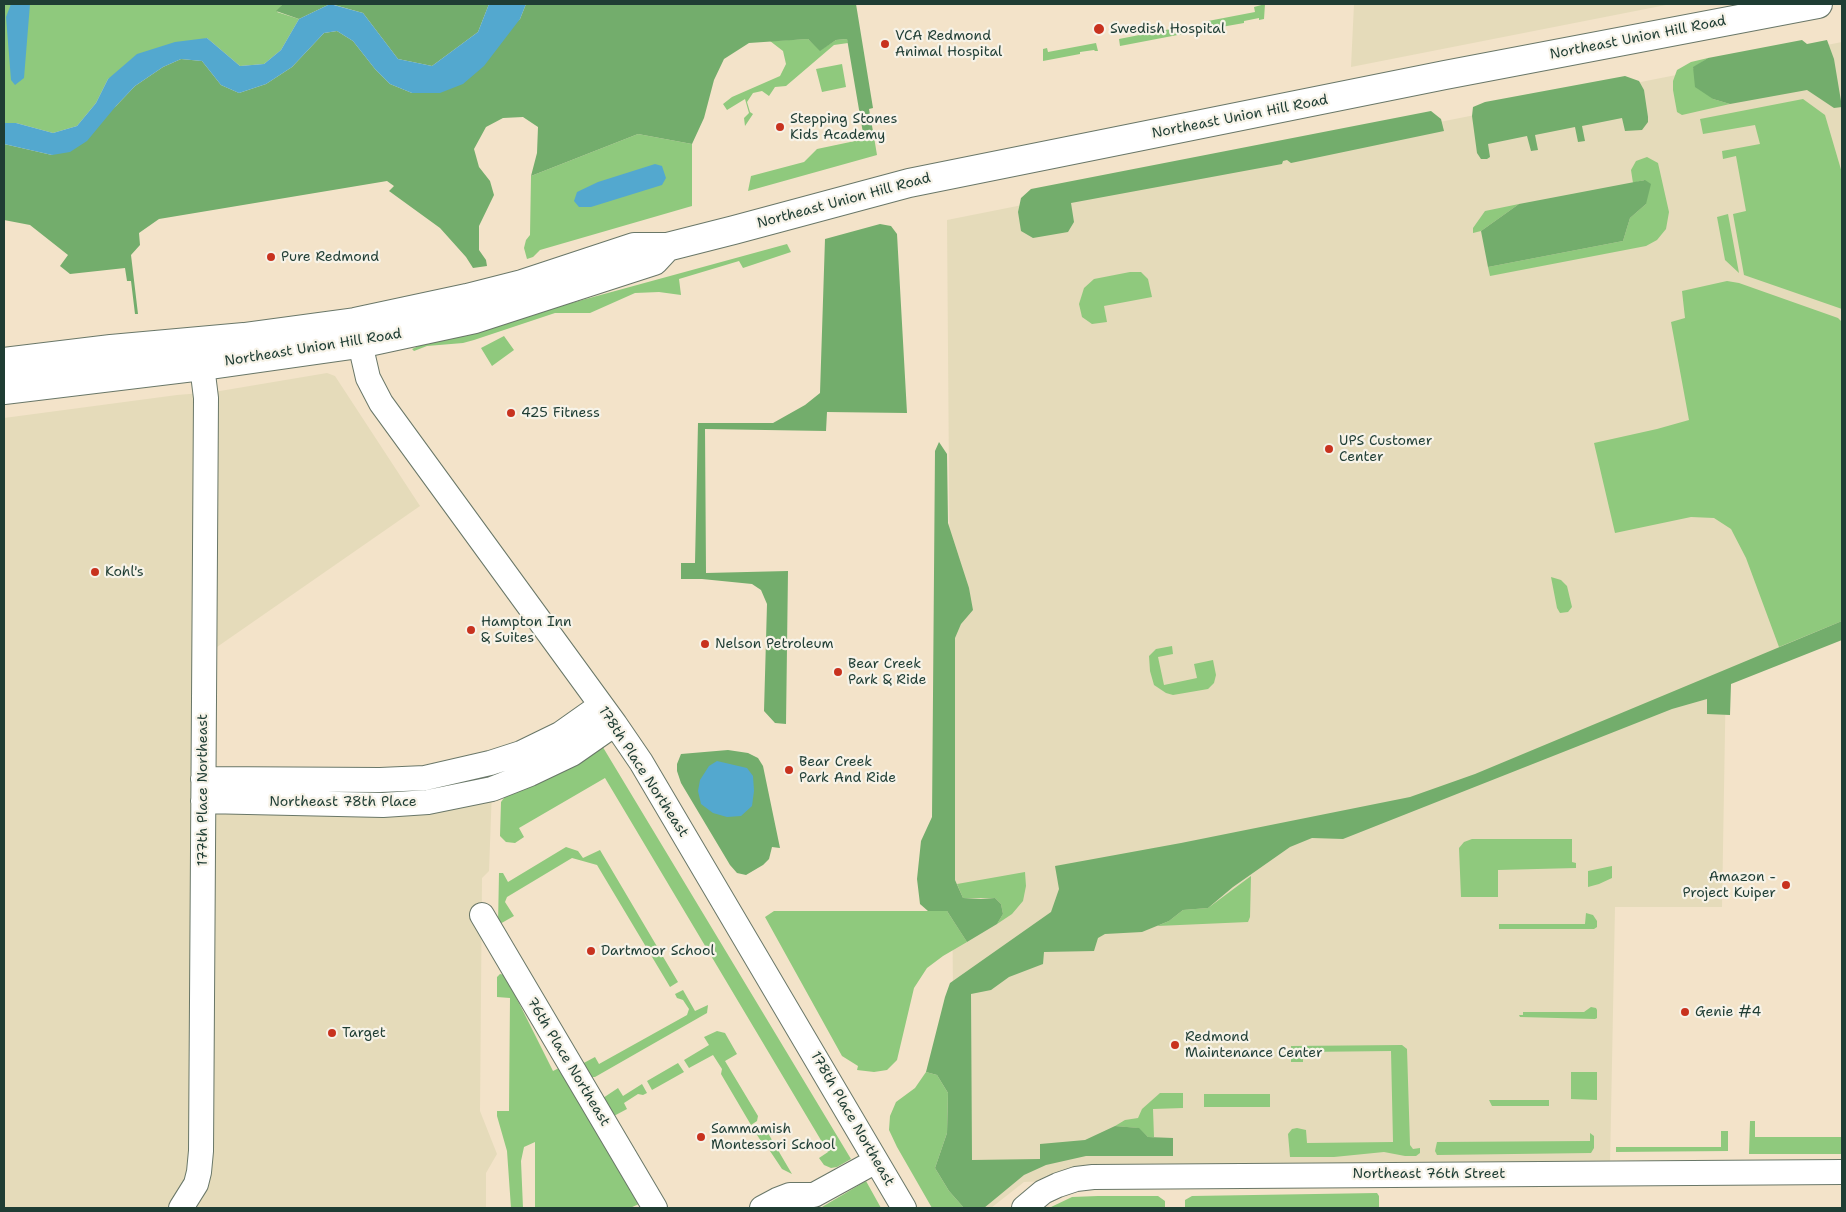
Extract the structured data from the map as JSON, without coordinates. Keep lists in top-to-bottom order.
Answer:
{
  "streets": {
    "main road": ["Northeast Union Hill Road"],
    "street": [
      "178th Place Northeast",
      "177th Place Northeast",
      "Northeast 78th Place",
      "76th Place Northeast",
      "Northeast 76th Street"
    ]
  },
  "crossings": [
    ["Northeast Union Hill Road", "178th Place Northeast"],
    ["Northeast Union Hill Road", "177th Place Northeast"],
    ["178th Place Northeast", "Northeast 78th Place"],
    ["177th Place Northeast", "Northeast 78th Place"]
  ],
  "places": [
    "Swedish Hospital",
    "VCA Redmond Animal Hospital",
    "Stepping Stones Kids Academy",
    "Pure Redmond",
    "425 Fitness",
    "UPS Customer Center",
    "Kohl's",
    "Hampton Inn & Suites",
    "Nelson Petroleum",
    "Bear Creek Park & Ride",
    "Bear Creek Park And Ride",
    "Amazon - Project Kuiper",
    "Dartmoor School",
    "Genie #4",
    "Target",
    "Redmond Maintenance Center",
    "Sammamish Montessori School"
  ]
}
